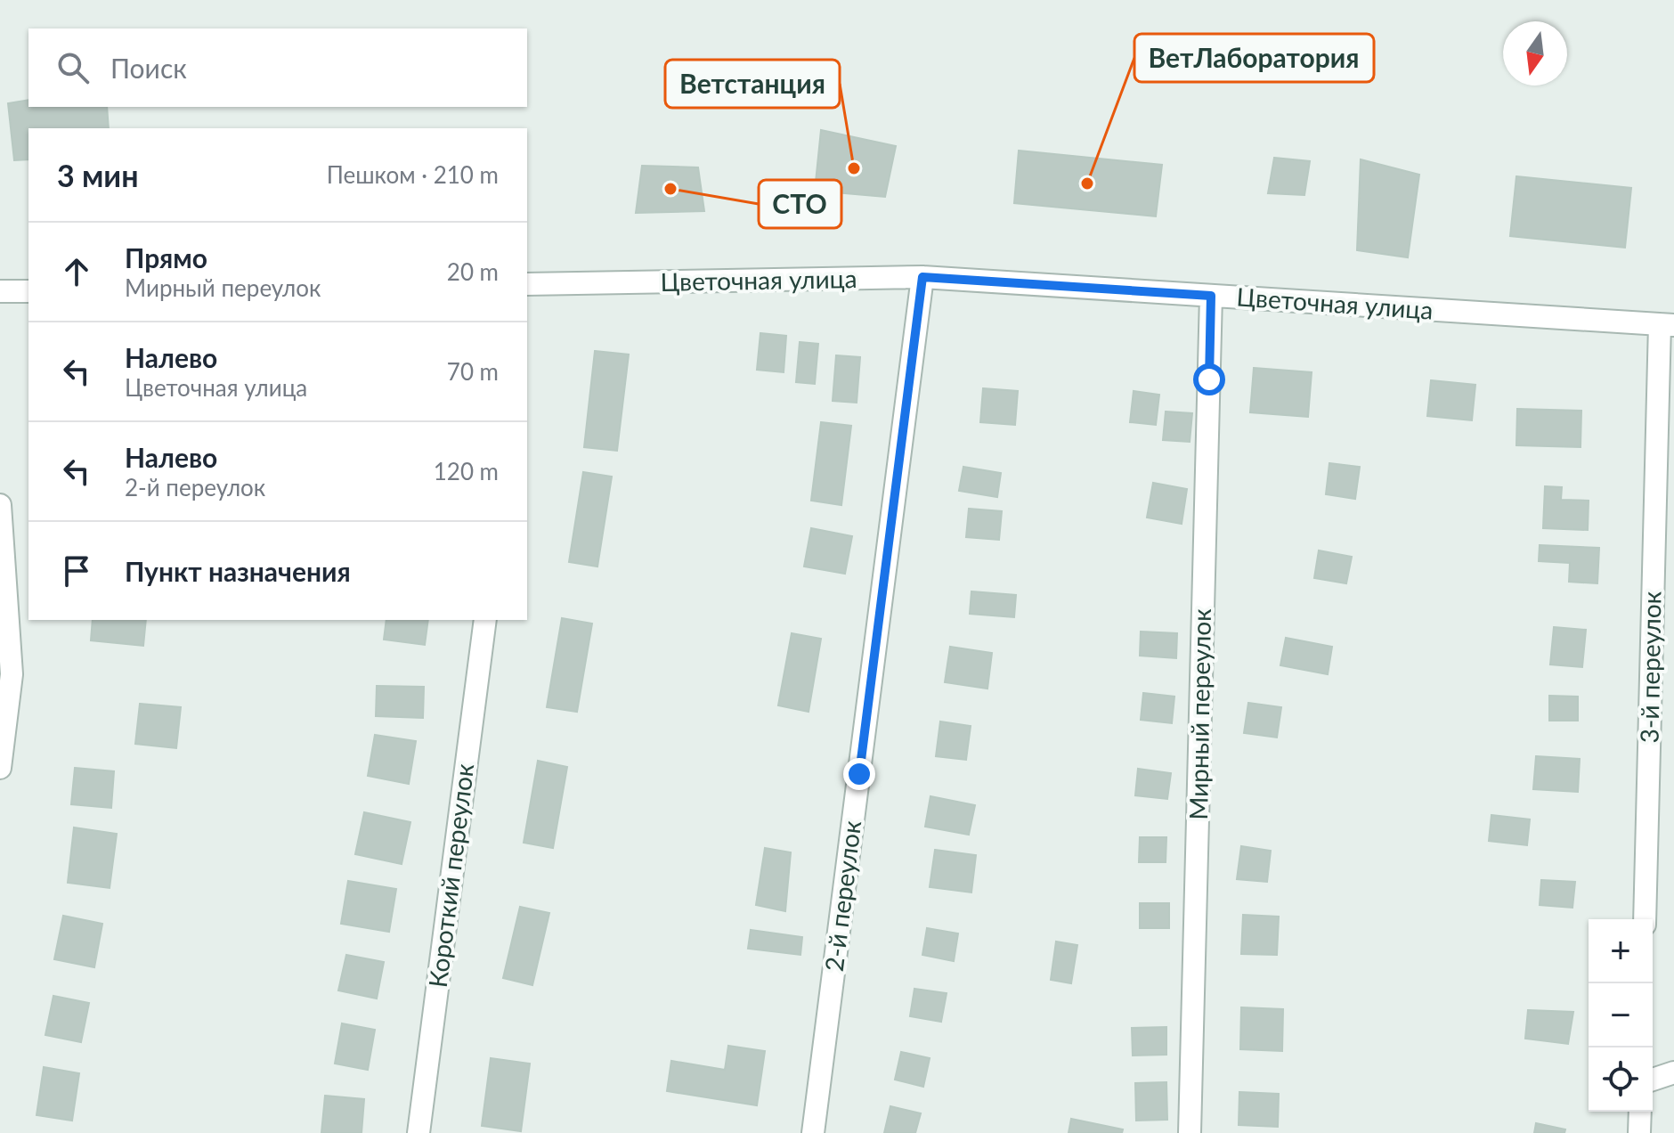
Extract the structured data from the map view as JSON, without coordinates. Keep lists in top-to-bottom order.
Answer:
{
  "streets": {
    "street": [
      "Цветочная улица",
      "3-й переулок",
      "Мирный переулок",
      "Короткий переулок",
      "2-й переулок"
    ]
  },
  "crossings": [
    ["Цветочная улица", "3-й переулок"],
    ["Цветочная улица", "Мирный переулок"],
    ["Цветочная улица", "2-й переулок"]
  ],
  "places": ["Ветстанция", "ВетЛаборатория", "CTO"],
  "north": "bottom",
  "page": {
    "search": "Поиск",
    "heading": ["3 мин", "Пешком · 210 m"],
    "list": [
      ["Прямо", "Мирный переулок", "20 m"],
      ["Налево", "Цветочная улица", "70 m"],
      ["Налево", "2-й переулок", "120 m"],
      "Пункт назначения"
    ],
    "map_buttons": ["+", "−"]
  }
}
